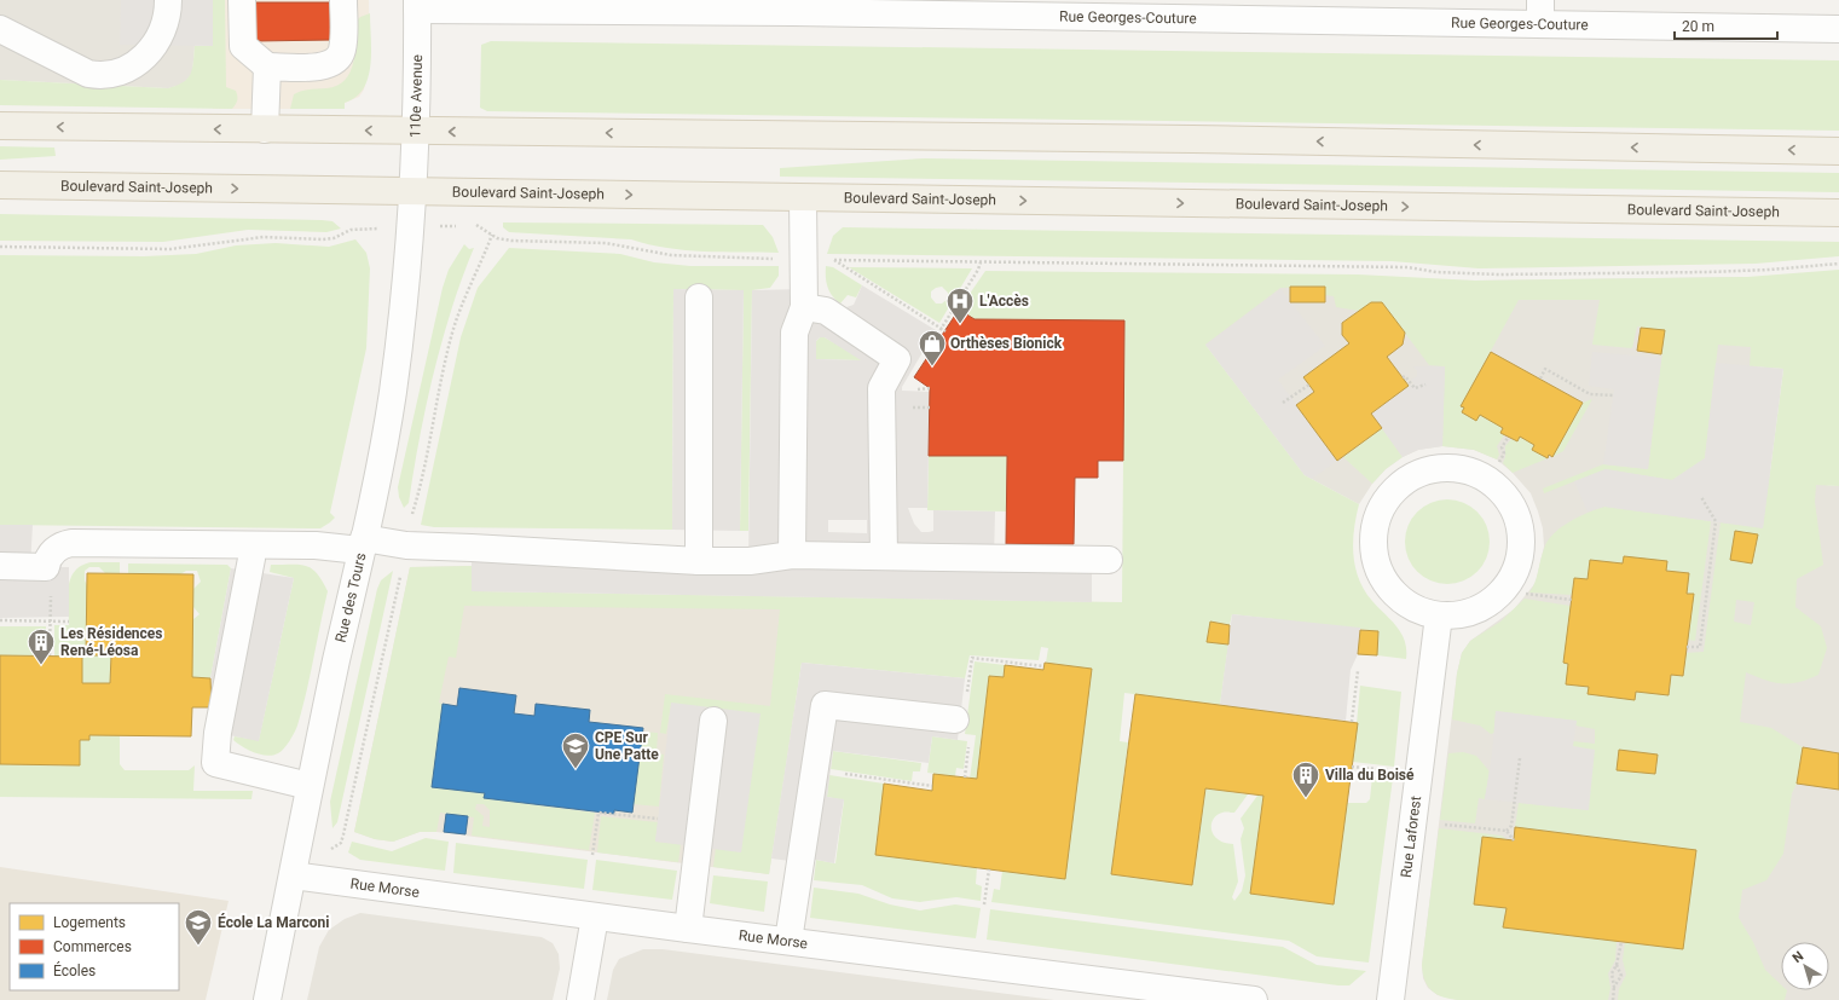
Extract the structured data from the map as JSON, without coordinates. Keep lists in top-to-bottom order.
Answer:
{
  "streets": {
    "main road": ["Boulevard Saint-Joseph"],
    "street": [
      "Rue Georges-Couture",
      "110e Avenue",
      "Rue des Tours",
      "Rue Laforest",
      "Rue Morse"
    ]
  },
  "crossings": [
    ["Rue Georges-Couture", "110e Avenue"],
    ["110e Avenue", "Boulevard Saint-Joseph"],
    ["110e Avenue", "Rue des Tours"],
    ["Boulevard Saint-Joseph", "Rue des Tours"],
    ["Rue des Tours", "Rue Morse"]
  ],
  "places": {
    "hospital": ["L'Accès"],
    "shop": ["Orthèses Bionick"],
    "building": ["Les Résidences René-Léosa", "Villa du Boisé"],
    "school or university": ["CPE Sur Une Patte", "École La Marconi"]
  },
  "legend": ["Logements", "Commerces", "Écoles"],
  "scale_bar": "20 m",
  "north": "top left"
}
